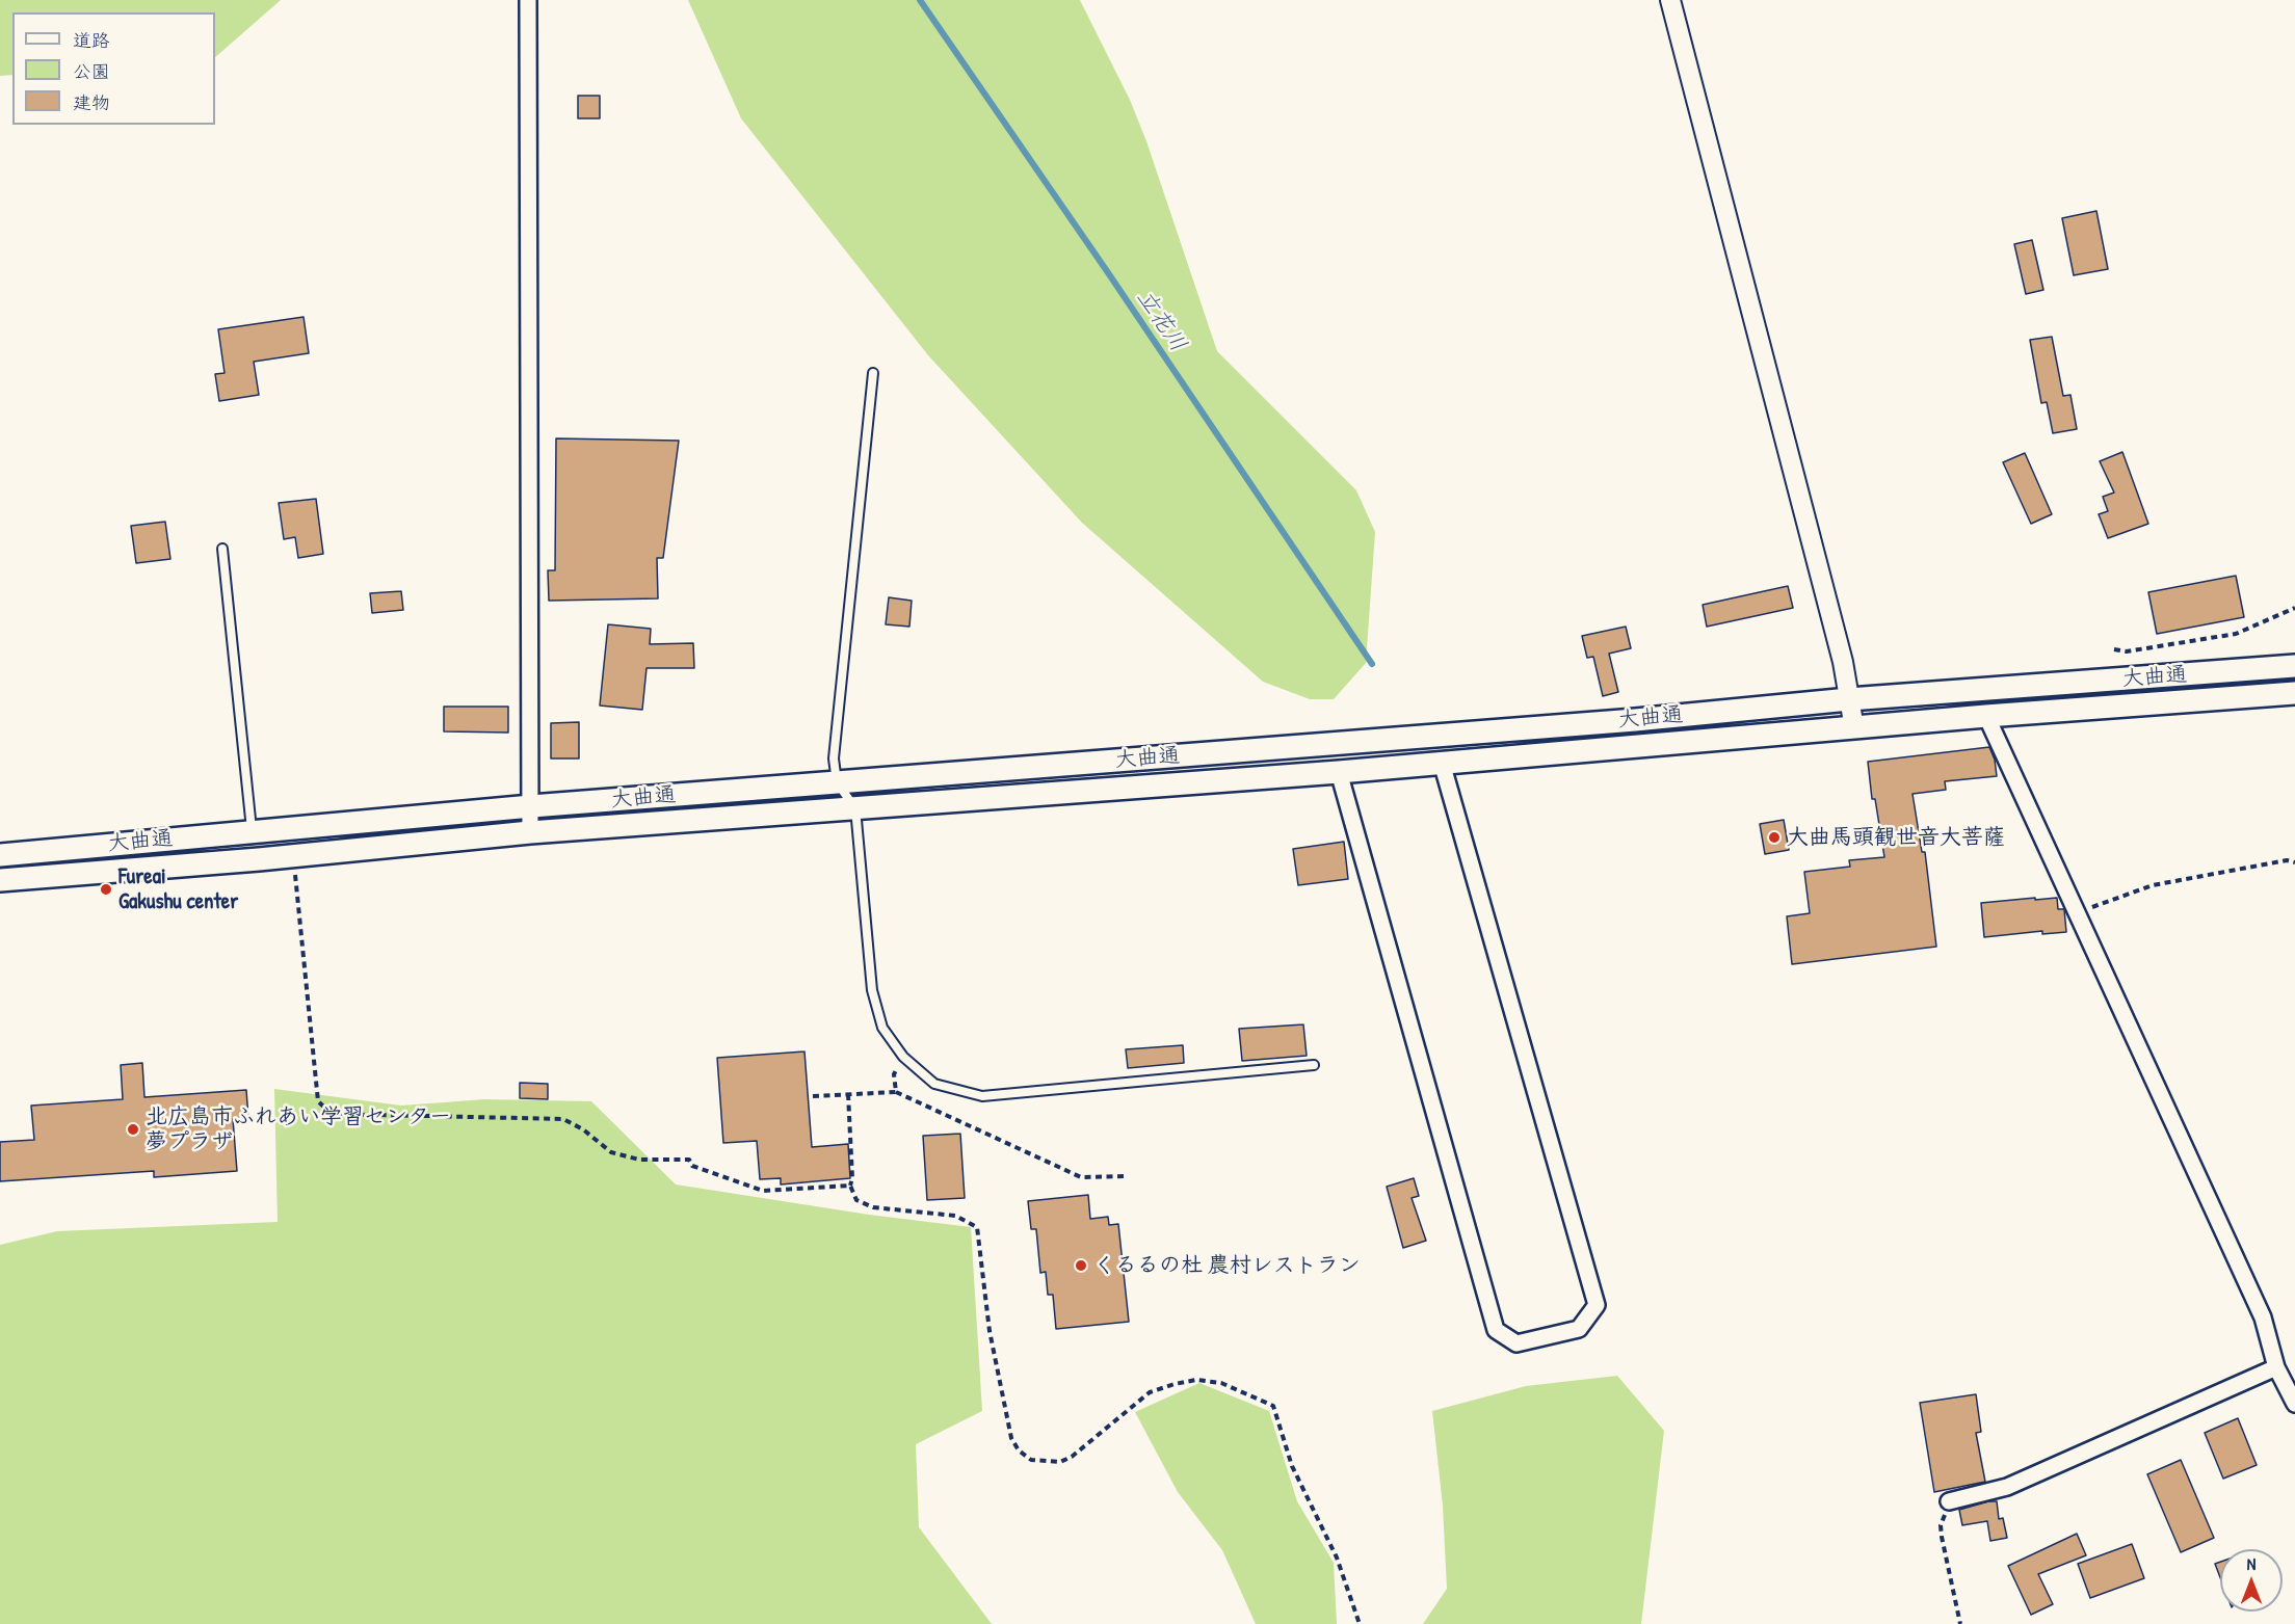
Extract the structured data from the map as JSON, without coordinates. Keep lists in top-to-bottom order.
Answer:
{
  "streets": {
    "main road": ["大曲通"]
  },
  "water": ["立花川"],
  "places": [
    "大曲馬頭観世音大菩薩",
    "Fureai Gakushu center",
    "北広島市ふれあい学習センター 夢プラザ",
    "くるるの杜 農村レストラン"
  ],
  "legend": ["道路", "公園", "建物"],
  "north": "top"
}
